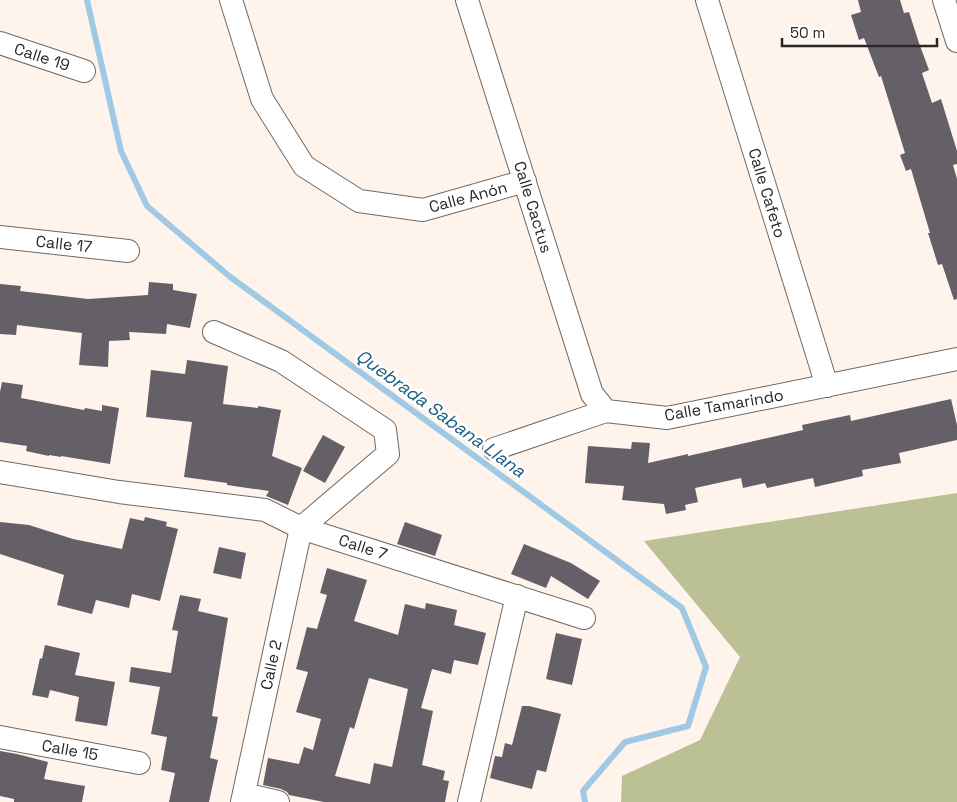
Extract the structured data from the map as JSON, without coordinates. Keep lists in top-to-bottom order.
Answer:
{
  "streets": {
    "street": [
      "Calle 19",
      "Calle Cafeto",
      "Calle Anón",
      "Calle Cactus",
      "Calle 17",
      "Calle Tamarindo",
      "Calle 7",
      "Calle 2",
      "Calle 15"
    ]
  },
  "crossings": [
    ["Calle Cafeto", "Calle Tamarindo"],
    ["Calle Anón", "Calle Cactus"],
    ["Calle Cactus", "Calle Tamarindo"],
    ["Calle 7", "Calle 2"]
  ],
  "water": ["Quebrada Sabana Llana"],
  "scale_bar": "50 m"
}
